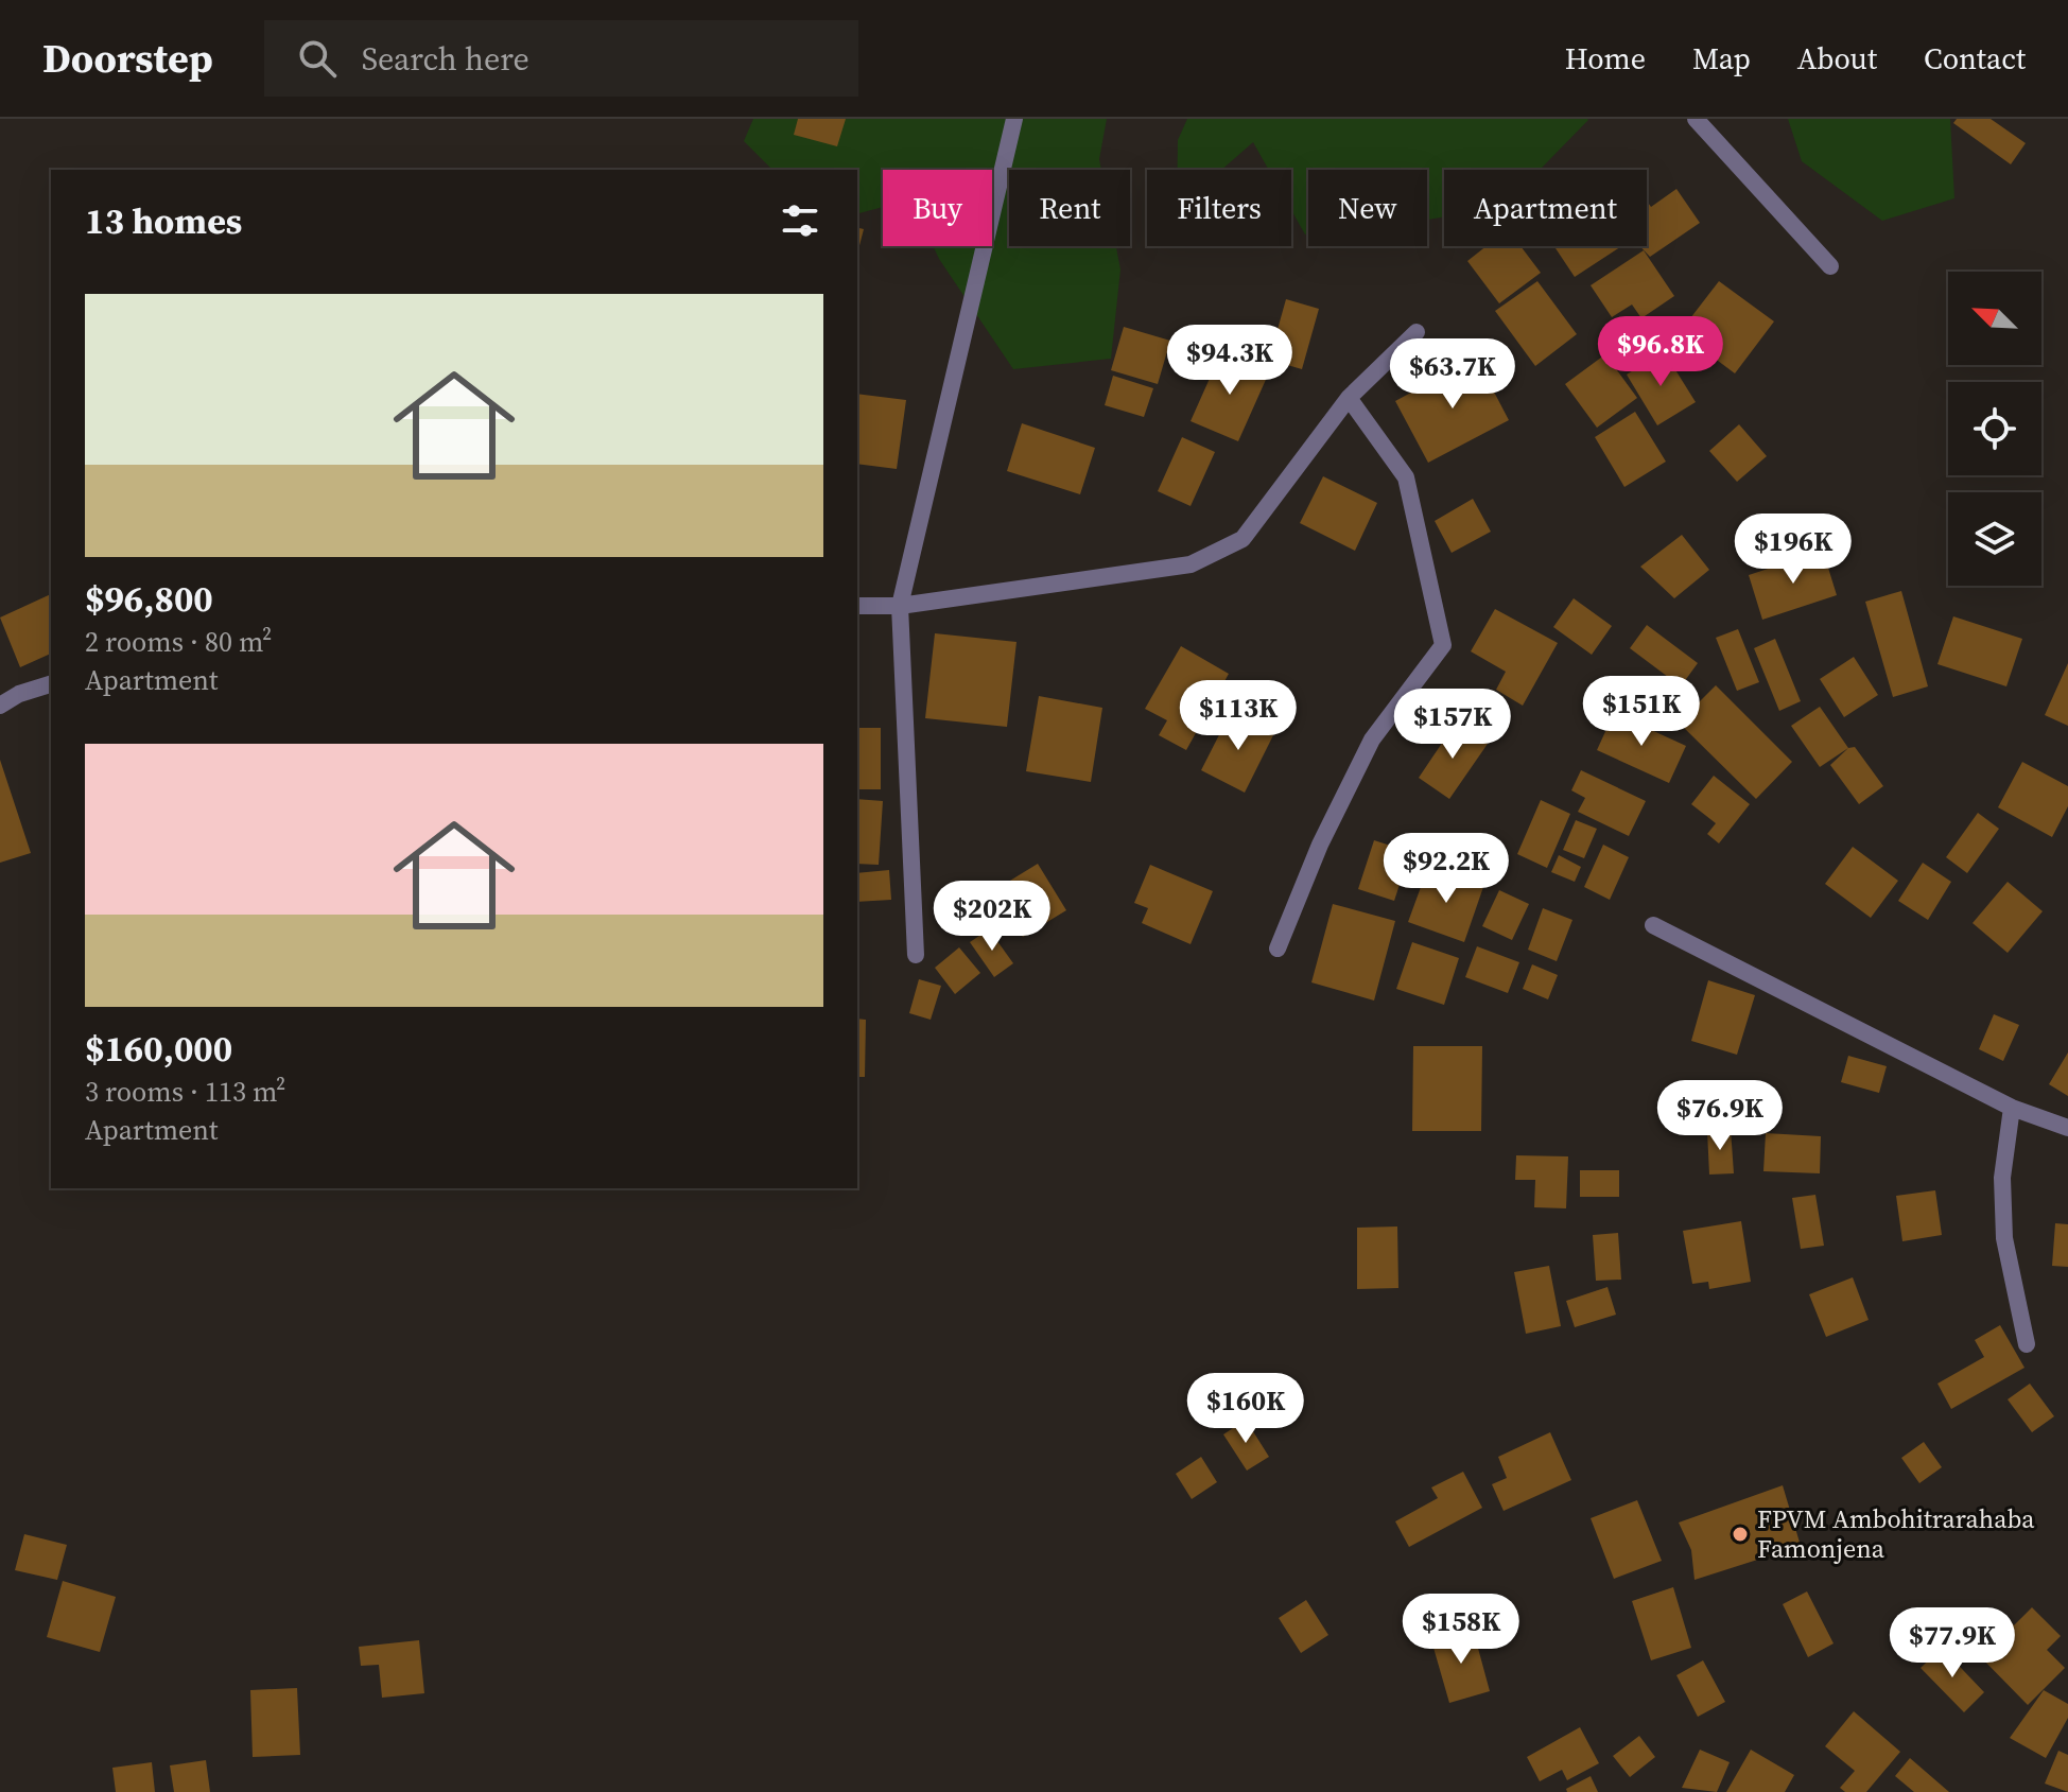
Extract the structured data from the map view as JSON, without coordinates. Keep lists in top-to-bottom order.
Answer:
{
  "places": ["FPVM Ambohitrarahaba Famonjena"],
  "north": "top left",
  "page": {
    "header": "Doorstep",
    "search": "Search here",
    "nav": [
      "Home",
      "Map",
      "About",
      "Contact"
    ],
    "chip": [
      "Buy",
      "Rent",
      "Filters",
      "New",
      "Apartment"
    ],
    "heading": "13 homes",
    "list": [
      {
        "name": "$96,800",
        "note": "2 rooms · 80 m² · Apartment"
      },
      {
        "name": "$160,000",
        "note": "3 rooms · 113 m² · Apartment"
      }
    ],
    "price": [
      "$96.8K",
      "$94.3K",
      "$63.7K",
      "$196K",
      "$151K",
      "$113K",
      "$157K",
      "$92.2K",
      "$202K",
      "$76.9K",
      "$160K",
      "$158K",
      "$77.9K"
    ]
  }
}
